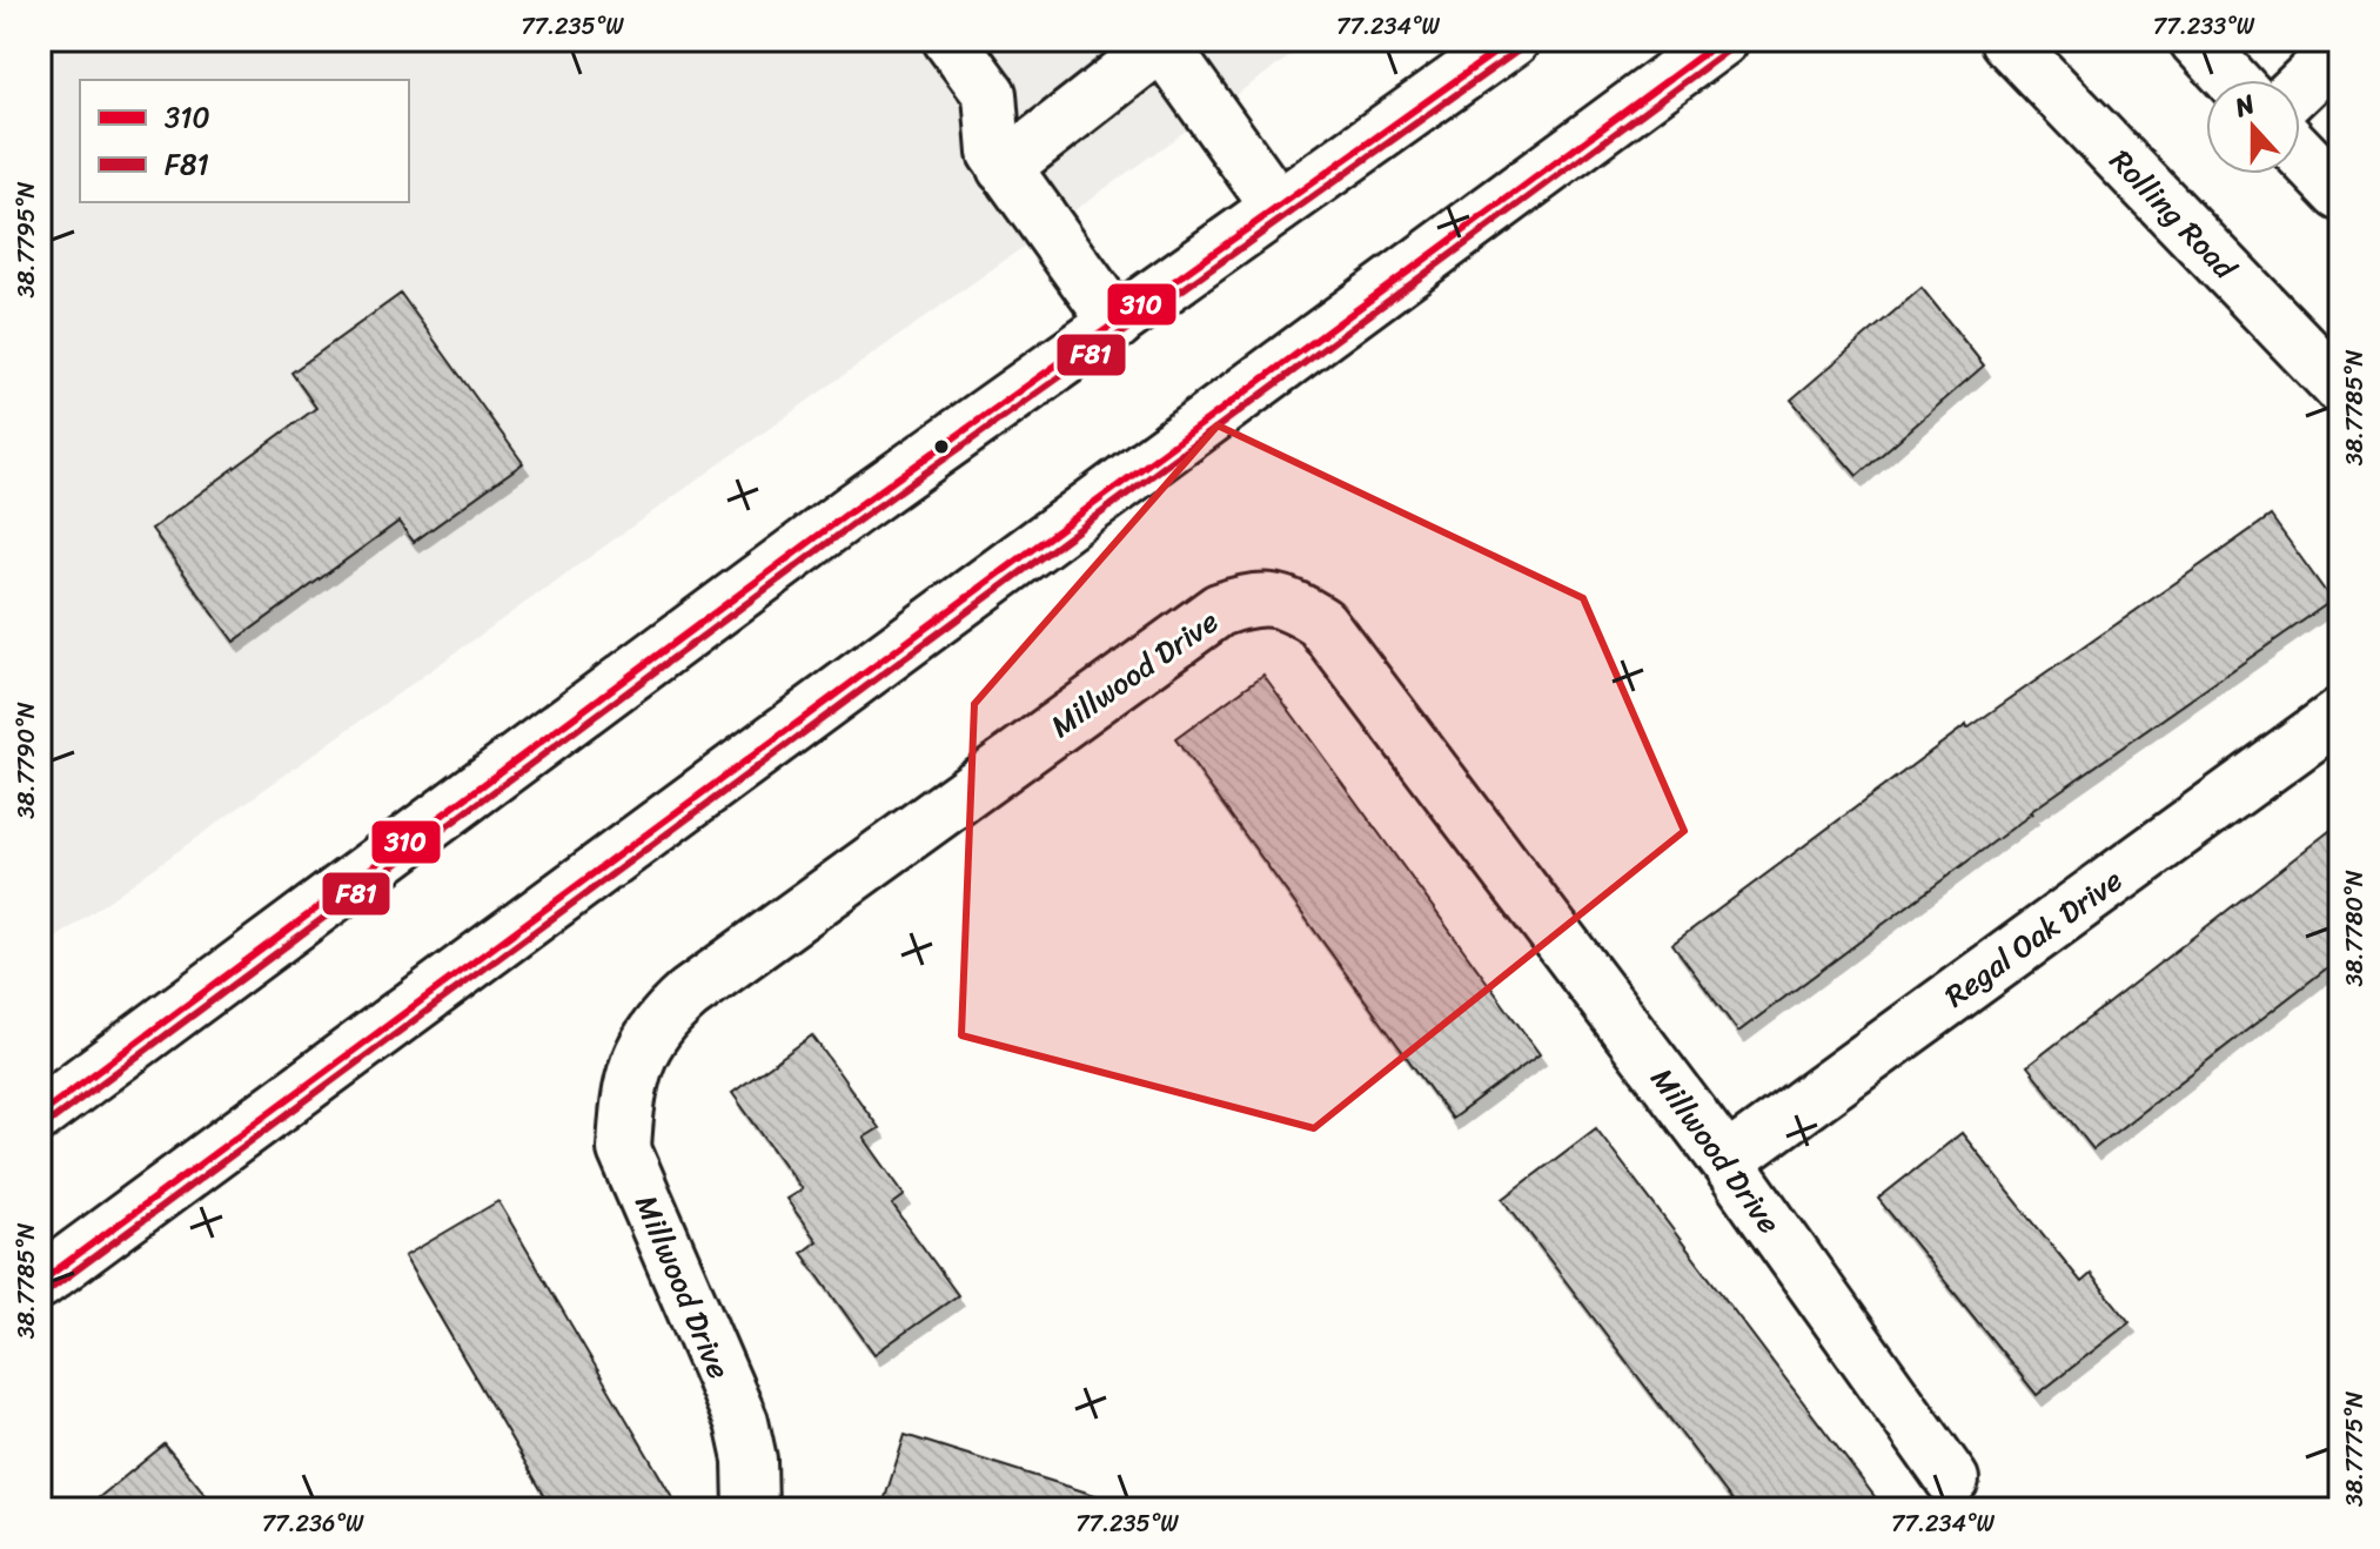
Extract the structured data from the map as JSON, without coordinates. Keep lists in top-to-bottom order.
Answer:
{
  "streets": {
    "main road": ["Rolling Road", "Millwood Drive", "Regal Oak Drive"]
  },
  "crossings": [
    ["Millwood Drive", "Regal Oak Drive"]
  ],
  "lines": ["transit line 310", "transit line F81"],
  "legend": ["310", "F81"],
  "north": "top",
  "coordinates": [
    "77.235°W",
    "77.234°W",
    "77.233°W",
    "38.7795°N",
    "38.7785°N",
    "38.7790°N",
    "38.7780°N",
    "38.7775°N",
    "77.236°W"
  ]
}
